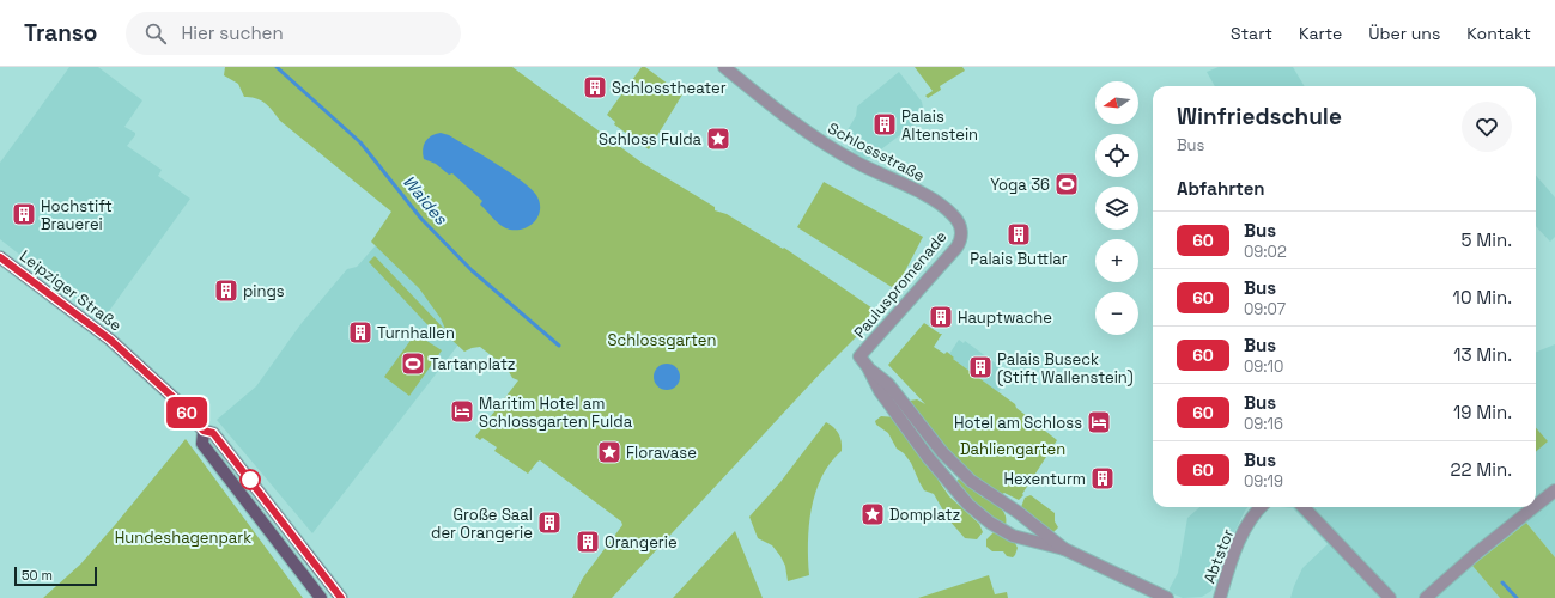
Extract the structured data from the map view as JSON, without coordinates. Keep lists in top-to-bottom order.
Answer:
{
  "streets": {
    "main road": ["Leipziger Straße"],
    "street": ["Schlossstraße", "Pauluspromenade", "Abtstor"]
  },
  "crossings": [
    ["Schlossstraße", "Pauluspromenade"]
  ],
  "water": ["Waides"],
  "parks": ["Schlossgarten", "Dahliengarten", "Hundeshagenpark"],
  "places": {
    "building": [
      "Schlosstheater",
      "Palais Altenstein",
      "Hochstift Brauerei",
      "Palais Buttlar",
      "pings",
      "Hauptwache",
      "Turnhallen",
      "Palais Buseck (Stift Wallenstein)",
      "Hexenturm",
      "Große Saal der Orangerie",
      "Orangerie"
    ],
    "place": ["Schloss Fulda", "Floravase", "Domplatz"],
    "sports": ["Yoga 36", "Tartanplatz"],
    "hotel": ["Maritim Hotel am Schlossgarten Fulda", "Hotel am Schloss"]
  },
  "lines": ["bus line 60"],
  "scale_bar": "50 m",
  "north": "left",
  "page": {
    "header": "Transo",
    "search": "Hier suchen",
    "nav": [
      "Start",
      "Karte",
      "Über uns",
      "Kontakt"
    ],
    "on_map": "60",
    "map_buttons": ["+", "−"],
    "heading": [
      ["Winfriedschule", "Bus"],
      "Abfahrten"
    ],
    "list": [
      {
        "mark": "60",
        "name": "Bus",
        "note": "09:02",
        "value": "5 Min."
      },
      {
        "mark": "60",
        "name": "Bus",
        "note": "09:07",
        "value": "10 Min."
      },
      {
        "mark": "60",
        "name": "Bus",
        "note": "09:10",
        "value": "13 Min."
      },
      {
        "mark": "60",
        "name": "Bus",
        "note": "09:16",
        "value": "19 Min."
      },
      {
        "mark": "60",
        "name": "Bus",
        "note": "09:19",
        "value": "22 Min."
      }
    ],
    "scale": "50 m"
  }
}
